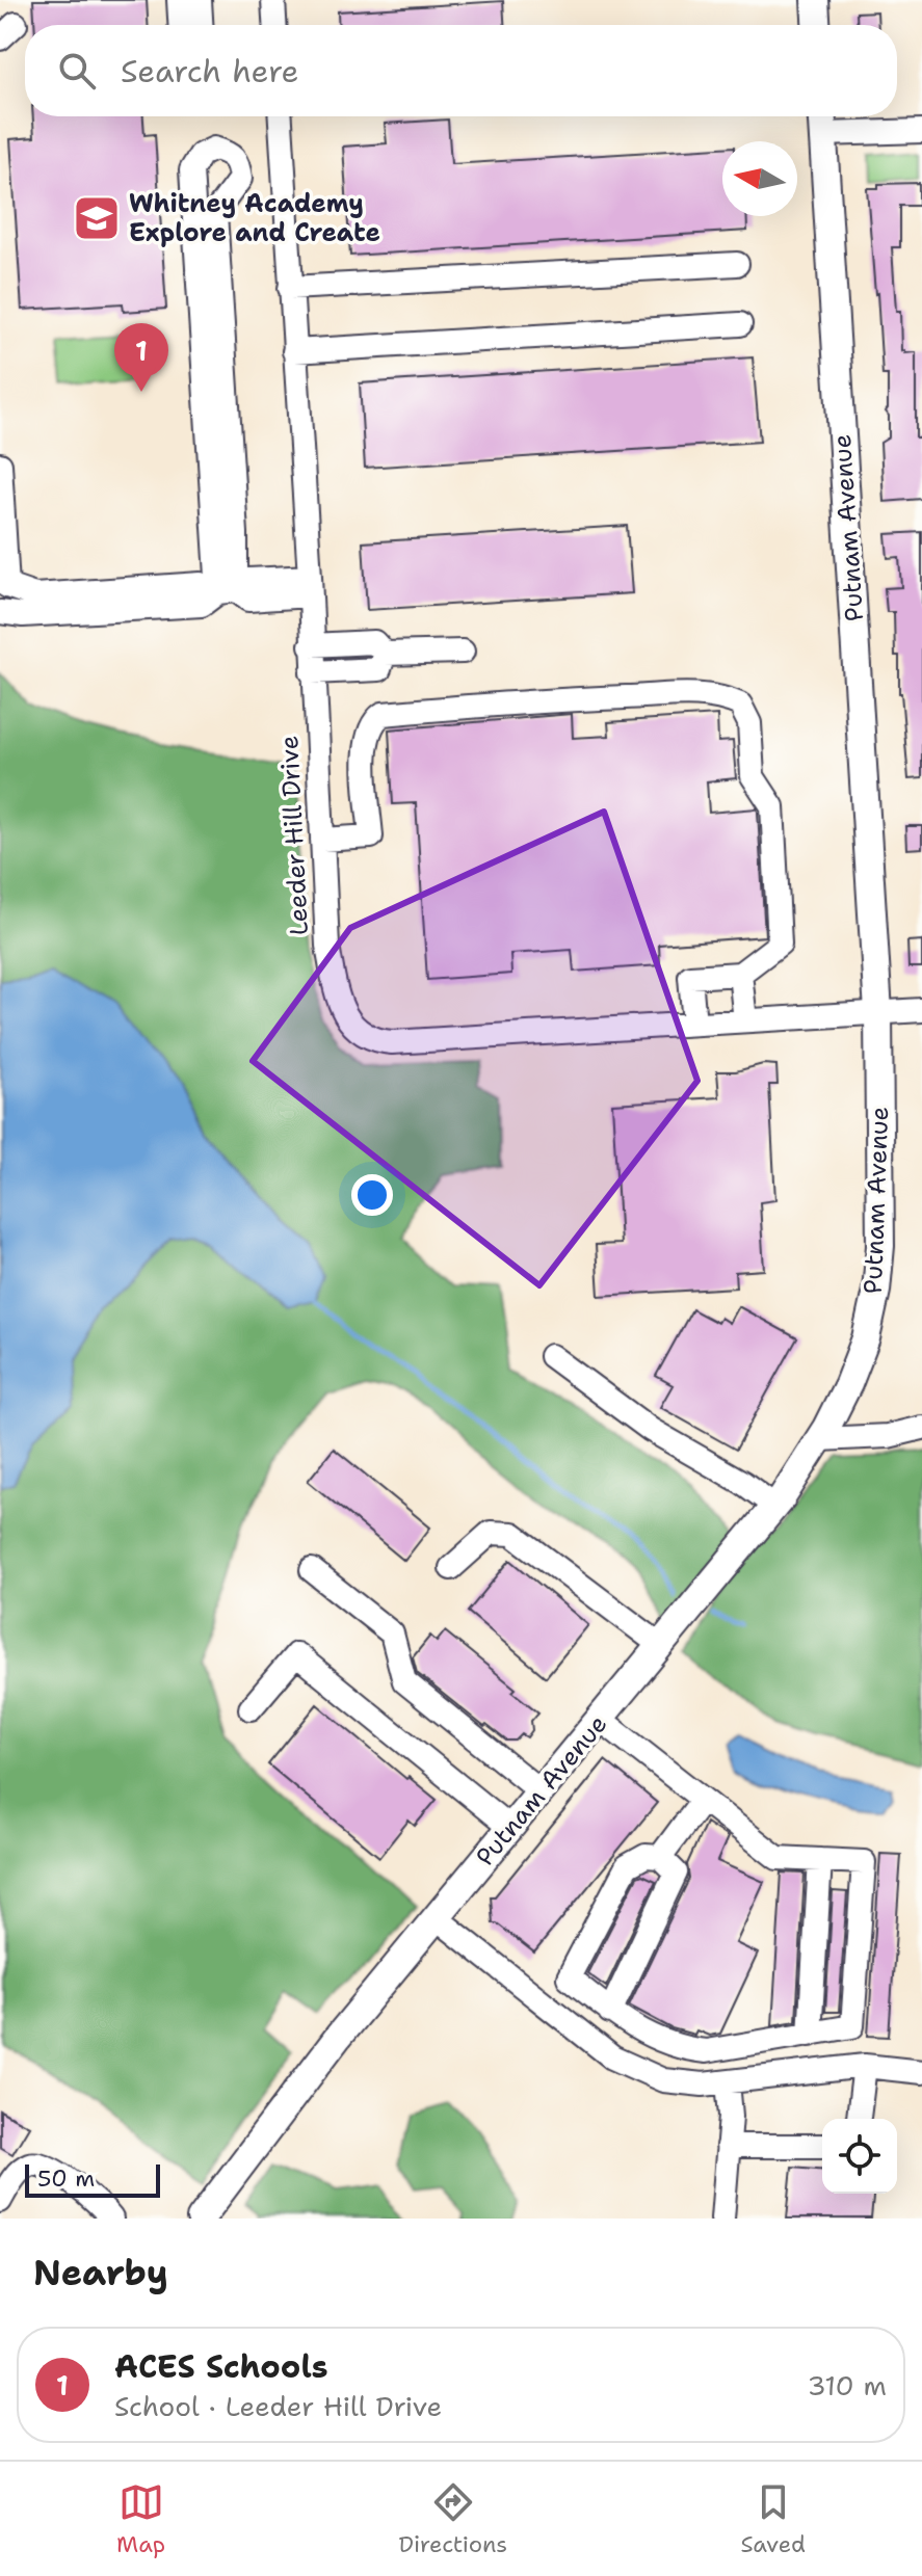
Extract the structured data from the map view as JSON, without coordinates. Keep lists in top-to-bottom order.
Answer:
{
  "streets": {
    "main road": ["Putnam Avenue"],
    "street": ["Leeder Hill Drive"]
  },
  "crossings": [
    ["Putnam Avenue", "Leeder Hill Drive"]
  ],
  "places": {
    "school or university": ["Whitney Academy Explore and Create"]
  },
  "scale_bar": "50 m",
  "north": "left",
  "page": {
    "search": "Search here",
    "pins": "1",
    "scale": "50 m",
    "heading": "Nearby",
    "list": [
      {
        "mark": "1",
        "name": "ACES Schools",
        "note": "School · Leeder Hill Drive",
        "value": "310 m"
      }
    ],
    "nav": ["Map", "Directions", "Saved"]
  }
}
